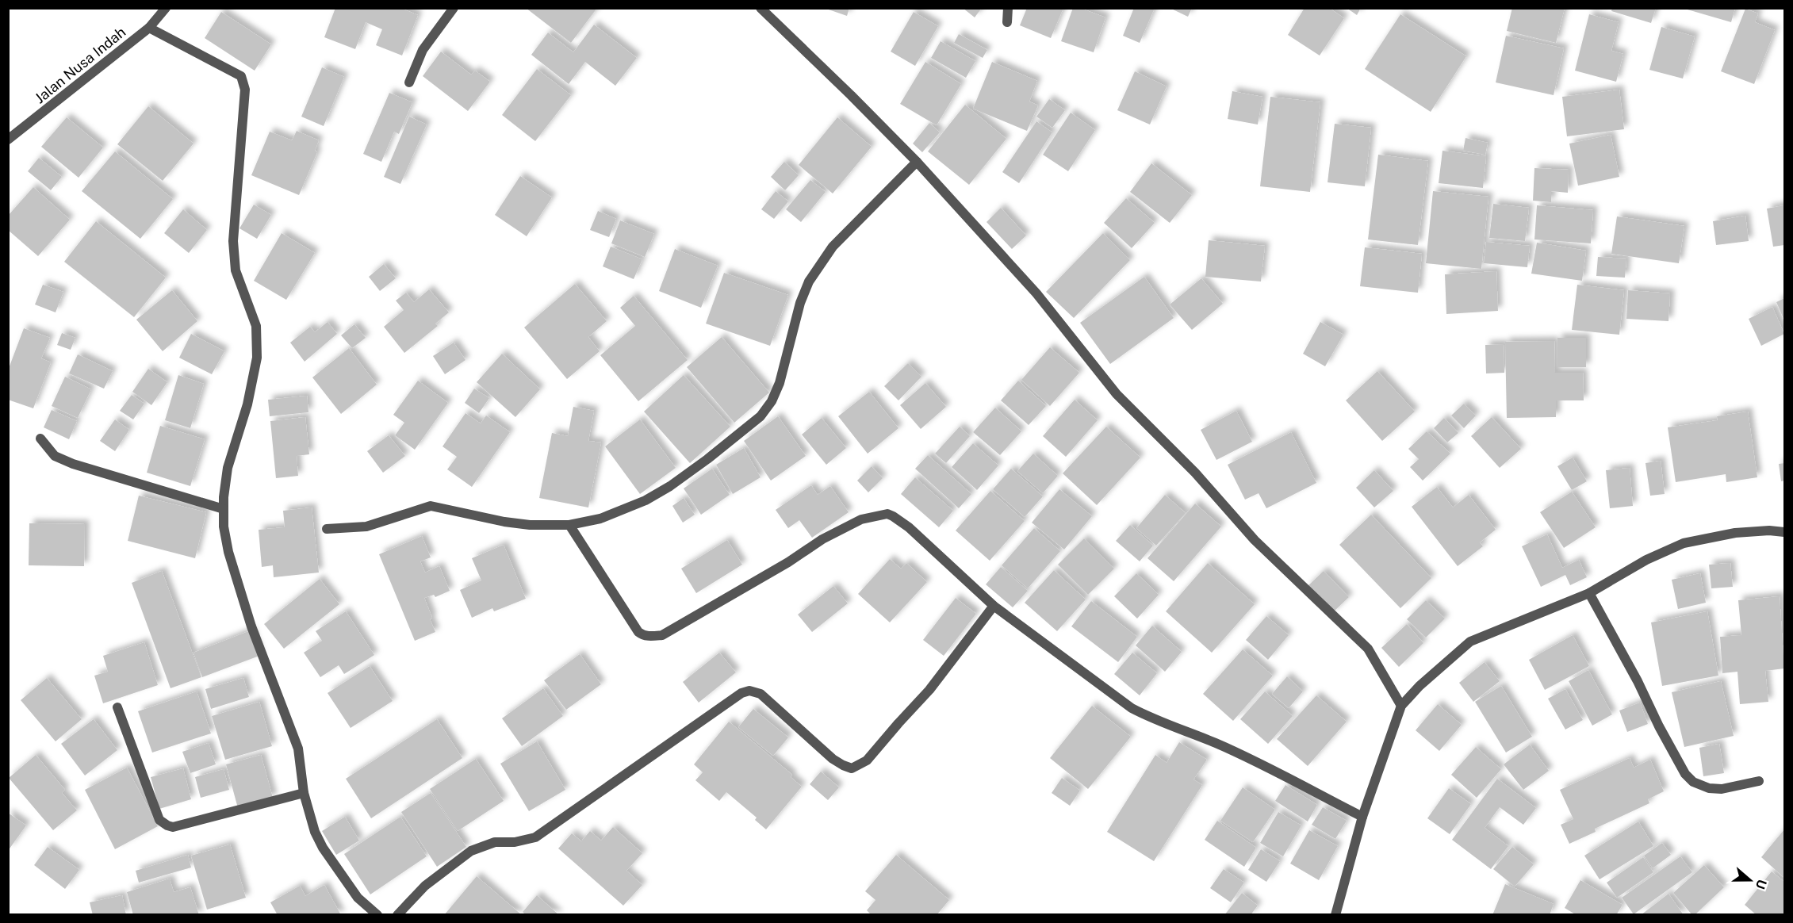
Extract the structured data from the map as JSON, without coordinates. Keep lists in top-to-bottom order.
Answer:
{
  "streets": {
    "street": ["Jalan Nusa Indah"]
  },
  "north": "right"
}
